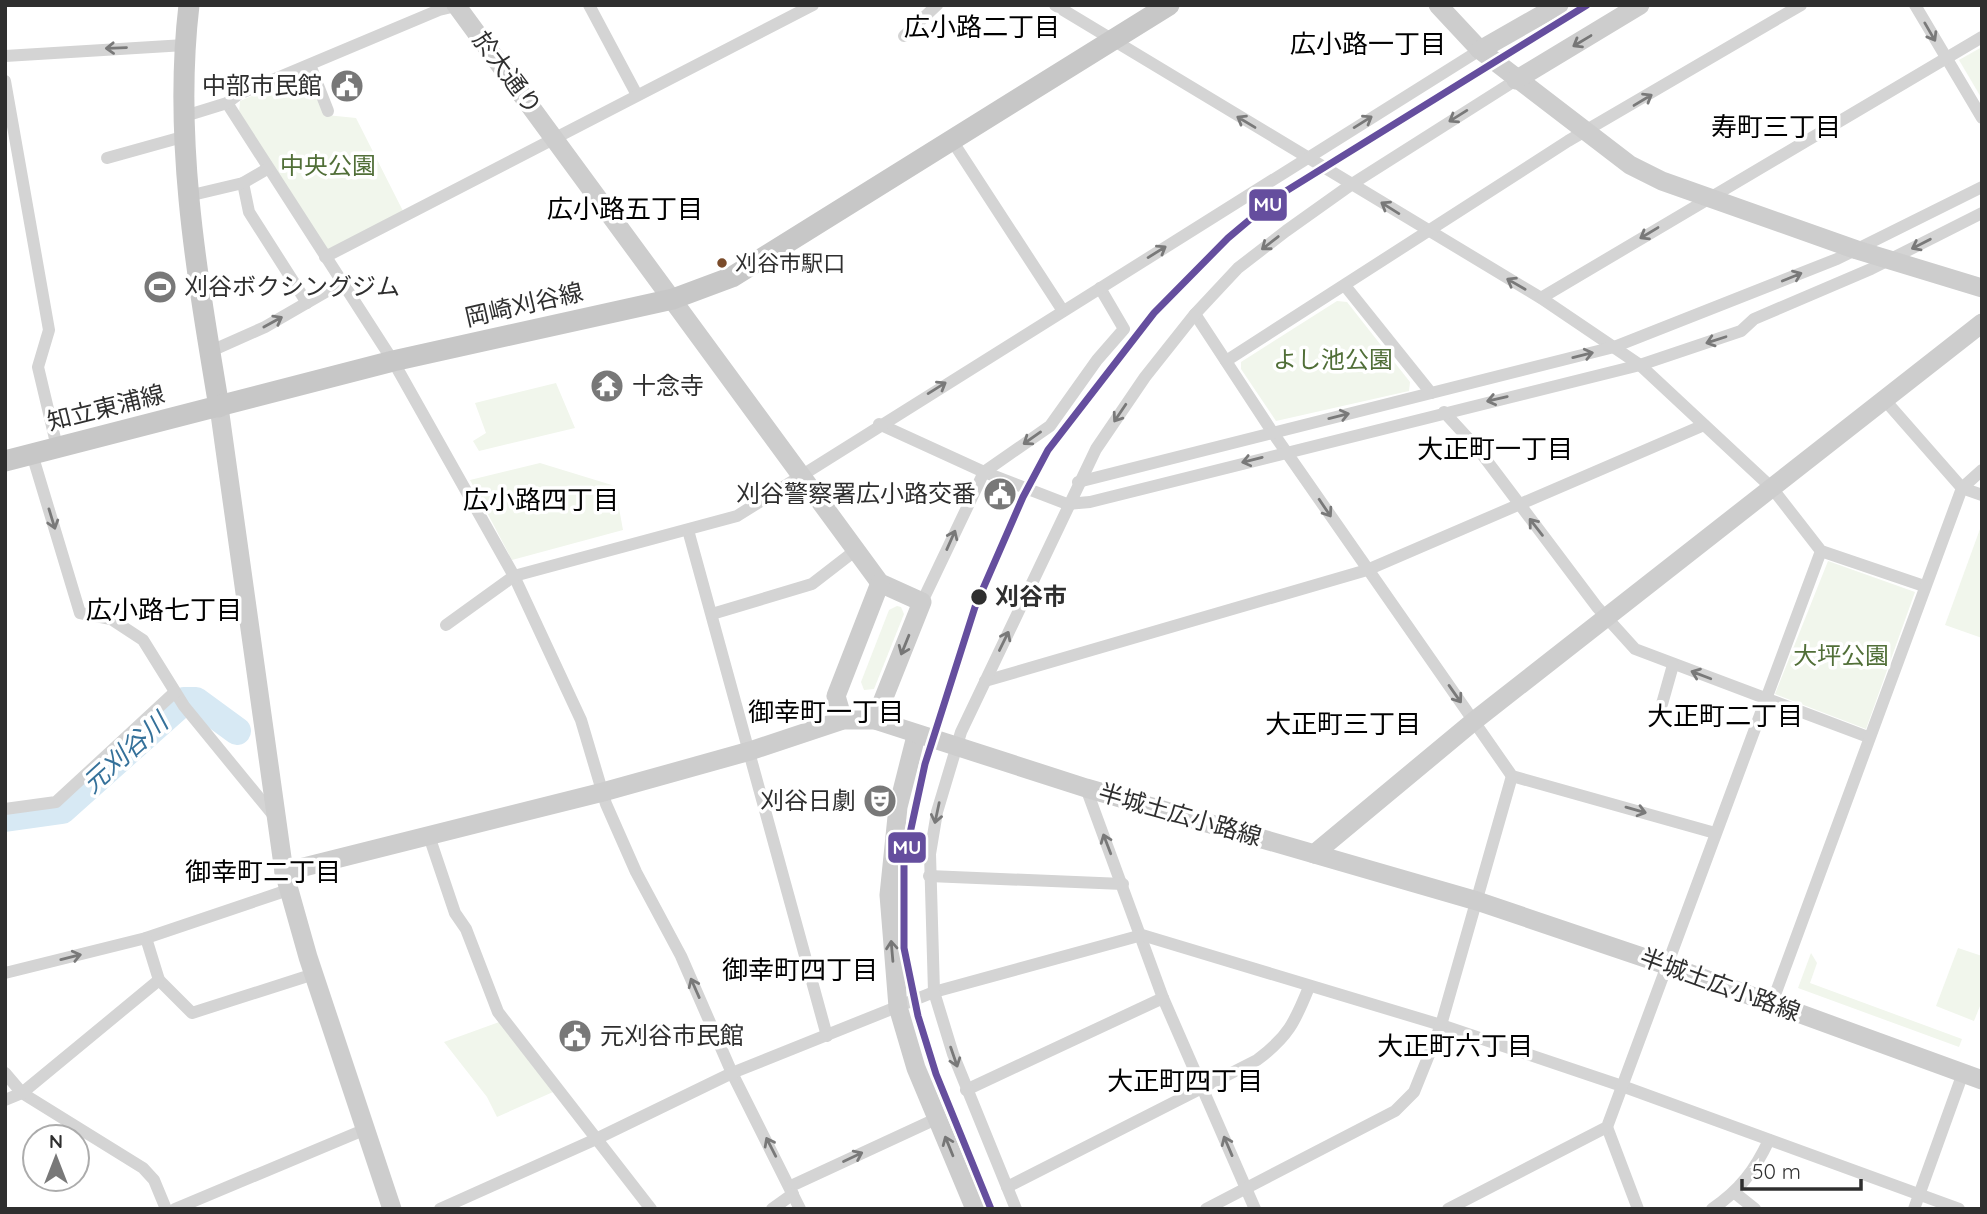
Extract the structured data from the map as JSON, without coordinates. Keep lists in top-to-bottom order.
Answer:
{
  "streets": {
    "main road": ["岡崎刈谷線", "知立東浦線"],
    "street": ["於大通り", "半城土広小路線"]
  },
  "crossings": [
    ["於大通り", "岡崎刈谷線"],
    ["岡崎刈谷線", "知立東浦線"]
  ],
  "districts": [
    "広小路二丁目",
    "広小路一丁目",
    "寿町三丁目",
    "広小路五丁目",
    "大正町一丁目",
    "広小路四丁目",
    "広小路七丁目",
    "御幸町一丁目",
    "大正町二丁目",
    "大正町三丁目",
    "御幸町二丁目",
    "御幸町四丁目",
    "大正町六丁目",
    "大正町四丁目"
  ],
  "water": ["元刈谷川"],
  "parks": ["中央公園", "よし池公園", "大坪公園"],
  "places": {
    "public building": ["中部市民館", "刈谷警察署広小路交番", "元刈谷市民館"],
    "other": ["刈谷市駅口", "刈谷市"],
    "sports": ["刈谷ボクシングジム"],
    "temple": ["十念寺"],
    "theatre": ["刈谷日劇"]
  },
  "lines": ["transit line MU"],
  "scale_bar": "50 m",
  "north": "top"
}
